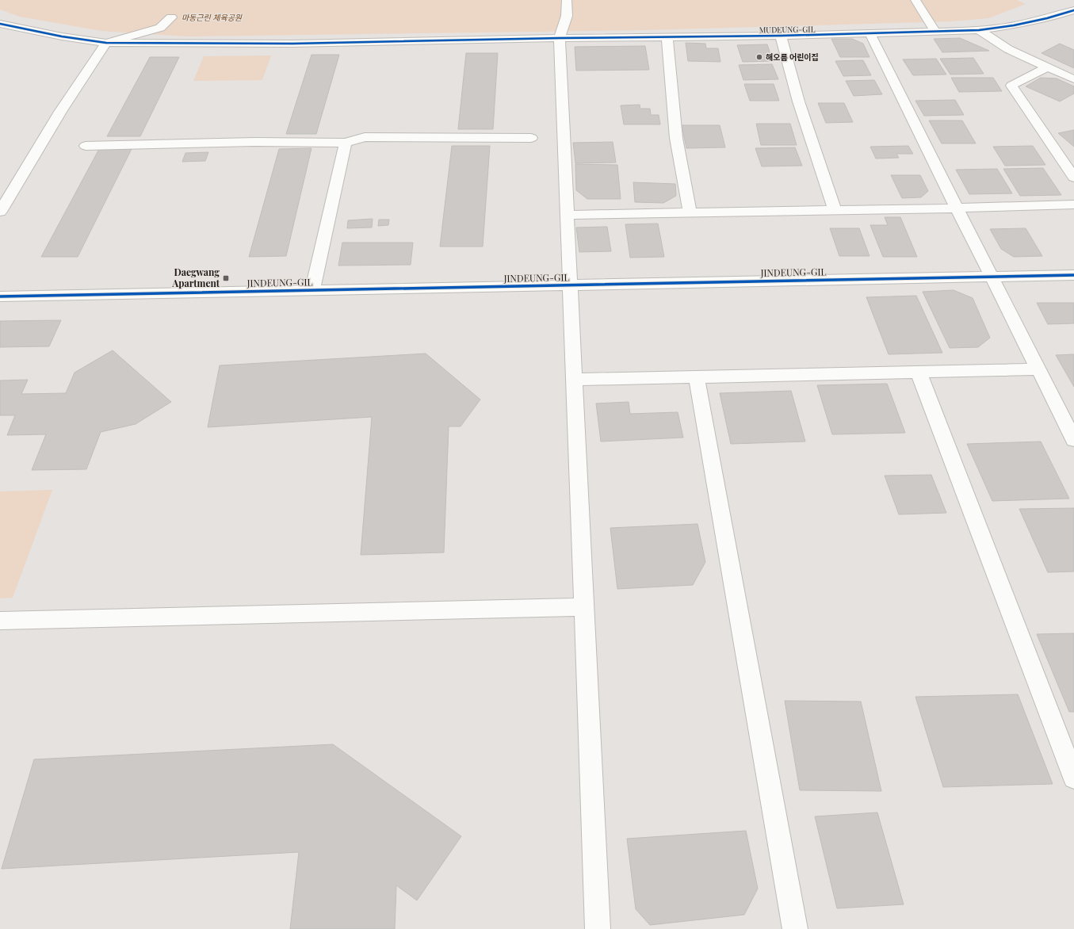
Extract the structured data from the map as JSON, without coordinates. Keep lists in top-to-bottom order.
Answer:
{
  "streets": {
    "street": ["MUDEUNG-GIL", "JINDEUNG-GIL"]
  },
  "parks": ["마동근린 체육공원"],
  "places": {
    "other": ["해오름 어린이집"],
    "transit": ["Daegwang Apartment"]
  }
}
